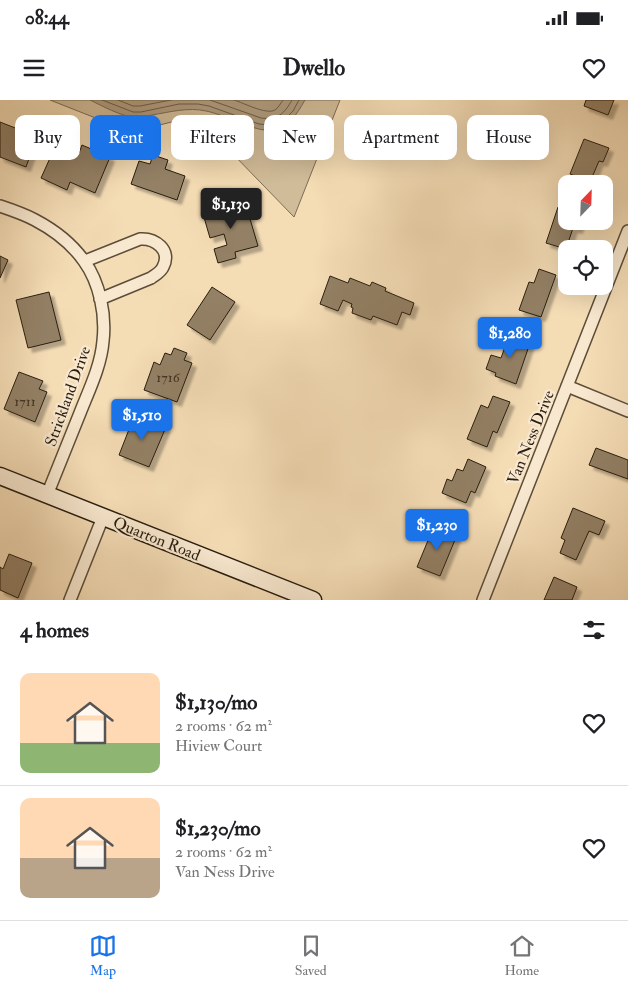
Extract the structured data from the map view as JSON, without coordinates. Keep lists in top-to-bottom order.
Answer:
{
  "streets": {
    "street": ["Strickland Drive", "Van Ness Drive", "Quarton Road"]
  },
  "crossings": [
    ["Strickland Drive", "Quarton Road"]
  ],
  "house_numbers": ["1716", "1711"],
  "north": "top right",
  "page": {
    "status": "08:44",
    "header": "Dwello",
    "chip": [
      "Buy",
      "Rent",
      "Filters",
      "New",
      "Apartment",
      "House"
    ],
    "price": [
      "$1,130",
      "$1,280",
      "$1,510",
      "$1,230"
    ],
    "heading": "4 homes",
    "list": [
      {
        "name": "$1,130/mo",
        "note": "2 rooms · 62 m² · Hiview Court"
      },
      {
        "name": "$1,230/mo",
        "note": "2 rooms · 62 m² · Van Ness Drive"
      }
    ],
    "tabs": ["Map", "Saved", "Home"]
  }
}
